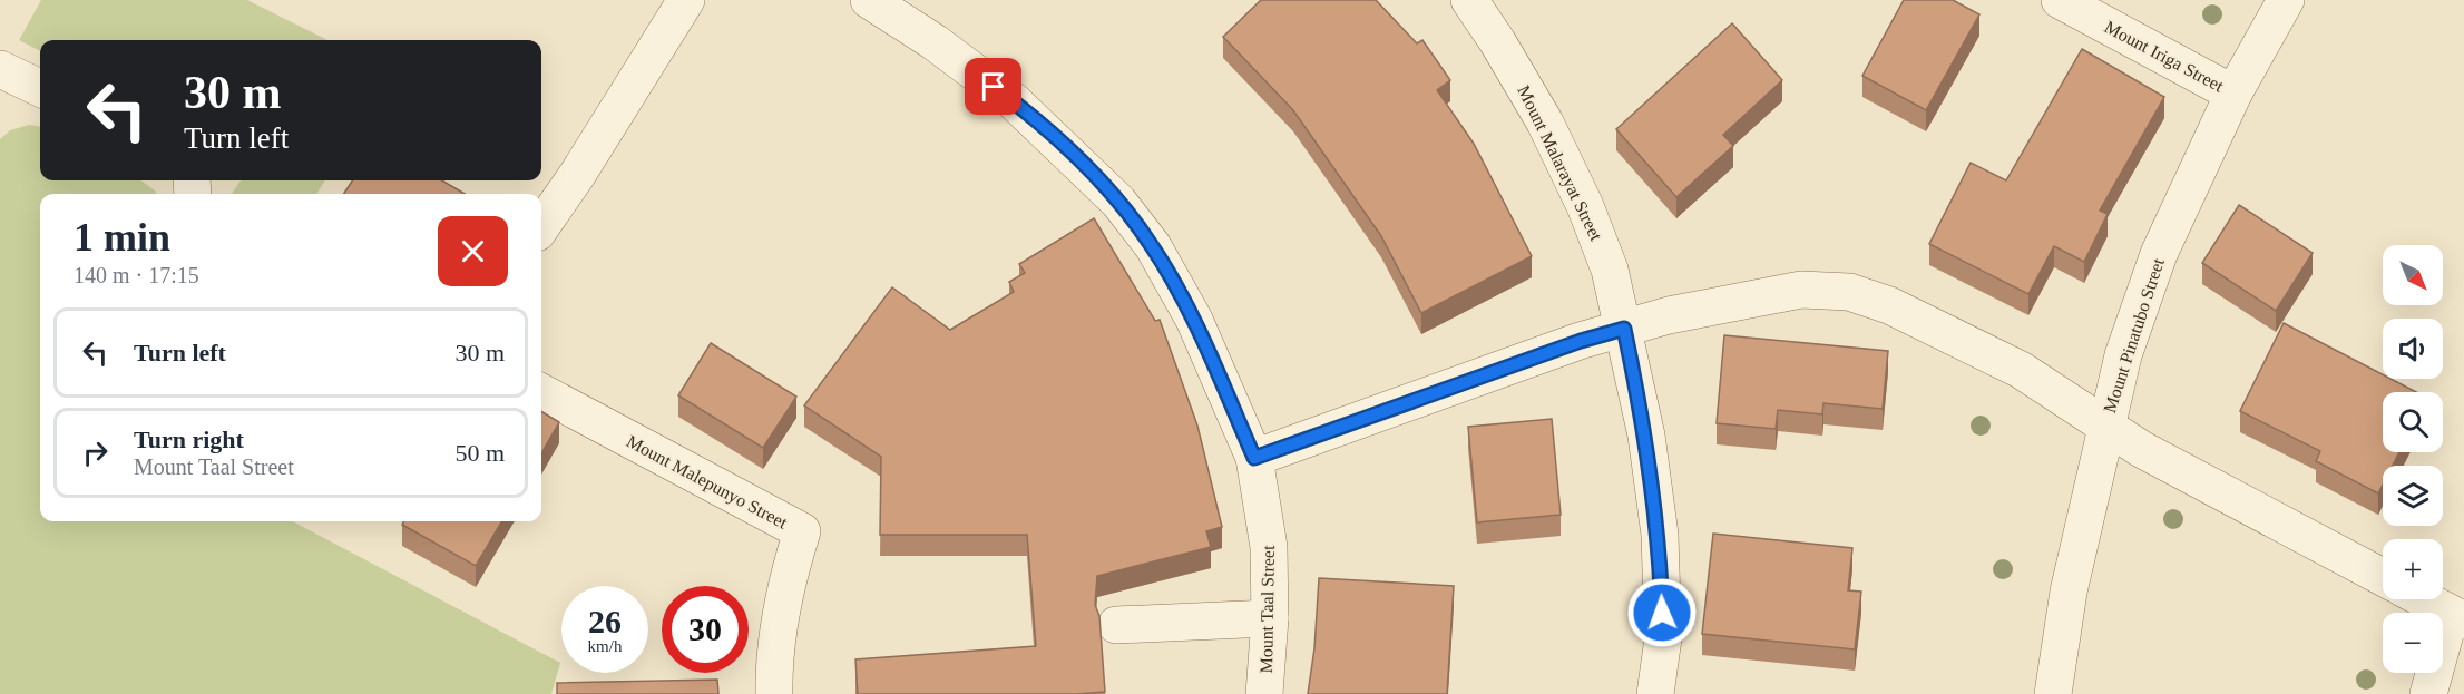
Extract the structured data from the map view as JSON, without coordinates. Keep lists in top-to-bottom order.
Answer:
{
  "streets": {
    "street": [
      "Mount Iriga Street",
      "Mount Malarayat Street",
      "Mount Pinatubo Street",
      "Mount Malepunyo Street",
      "Mount Taal Street"
    ]
  },
  "crossings": [
    ["Mount Iriga Street", "Mount Pinatubo Street"]
  ],
  "north": "bottom right",
  "page": {
    "turn": ["30 m", "Turn left"],
    "heading": ["1 min", "140 m · 17:15"],
    "map_buttons": ["+", "−"],
    "list": [
      {
        "name": "Turn left",
        "value": "30 m"
      },
      {
        "name": "Turn right",
        "note": "Mount Taal Street",
        "value": "50 m"
      }
    ],
    "speed": "26 km/h",
    "limit": "30"
  }
}
